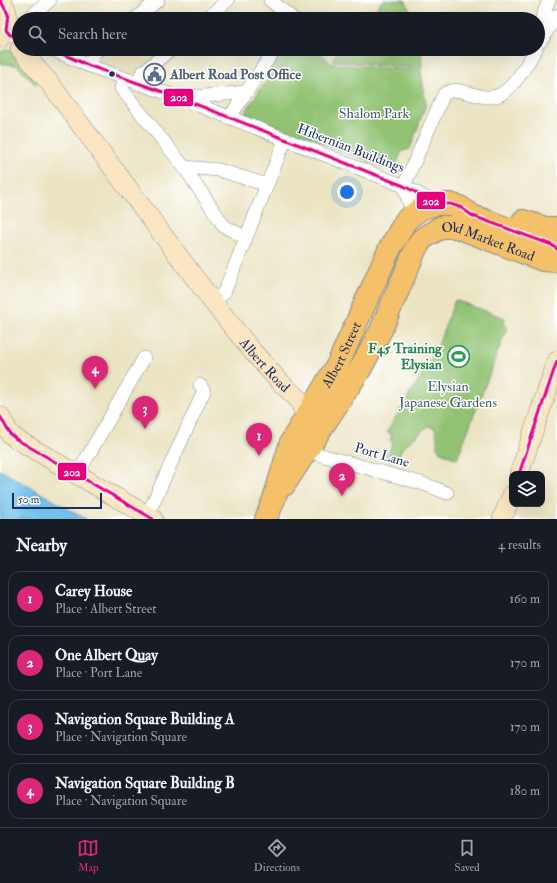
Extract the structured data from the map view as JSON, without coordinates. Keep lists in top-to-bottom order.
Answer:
{
  "streets": {
    "highway": ["Old Market Road", "Albert Street"],
    "street": ["Hibernian Buildings", "Albert Road", "Port Lane"]
  },
  "crossings": [
    ["Hibernian Buildings", "Old Market Road"],
    ["Hibernian Buildings", "Albert Road"],
    ["Old Market Road", "Albert Street"],
    ["Albert Street", "Albert Road"],
    ["Albert Street", "Port Lane"],
    ["Albert Road", "Port Lane"]
  ],
  "parks": ["Shalom Park", "Elysian Japanese Gardens"],
  "places": {
    "public building": ["Albert Road Post Office"],
    "sports": ["F45 Training Elysian"]
  },
  "lines": ["transit line 202"],
  "scale_bar": "50 m",
  "page": {
    "search": "Search here",
    "pins": [
      "4",
      "3",
      "1",
      "2"
    ],
    "scale": "50 m",
    "heading": ["Nearby", "4 results"],
    "list": [
      {
        "mark": "1",
        "name": "Carey House",
        "note": "Place · Albert Street",
        "value": "160 m"
      },
      {
        "mark": "2",
        "name": "One Albert Quay",
        "note": "Place · Port Lane",
        "value": "170 m"
      },
      {
        "mark": "3",
        "name": "Navigation Square Building A",
        "note": "Place · Navigation Square",
        "value": "170 m"
      },
      {
        "mark": "4",
        "name": "Navigation Square Building B",
        "note": "Place · Navigation Square",
        "value": "180 m"
      }
    ],
    "nav": ["Map", "Directions", "Saved"]
  }
}
